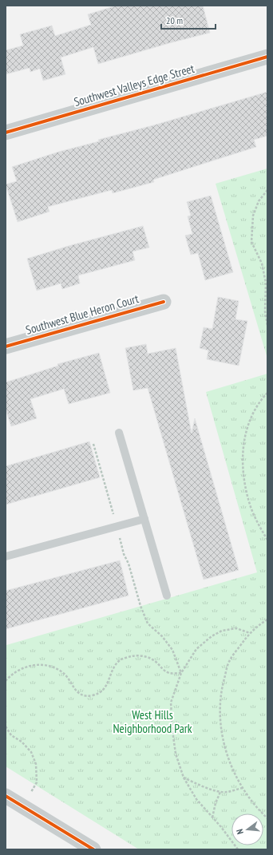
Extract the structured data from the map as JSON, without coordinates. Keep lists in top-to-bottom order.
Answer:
{
  "streets": {
    "street": ["Southwest Valleys Edge Street", "Southwest Blue Heron Court"]
  },
  "parks": ["West Hills Neighborhood Park"],
  "scale_bar": "20 m",
  "north": "left"
}
